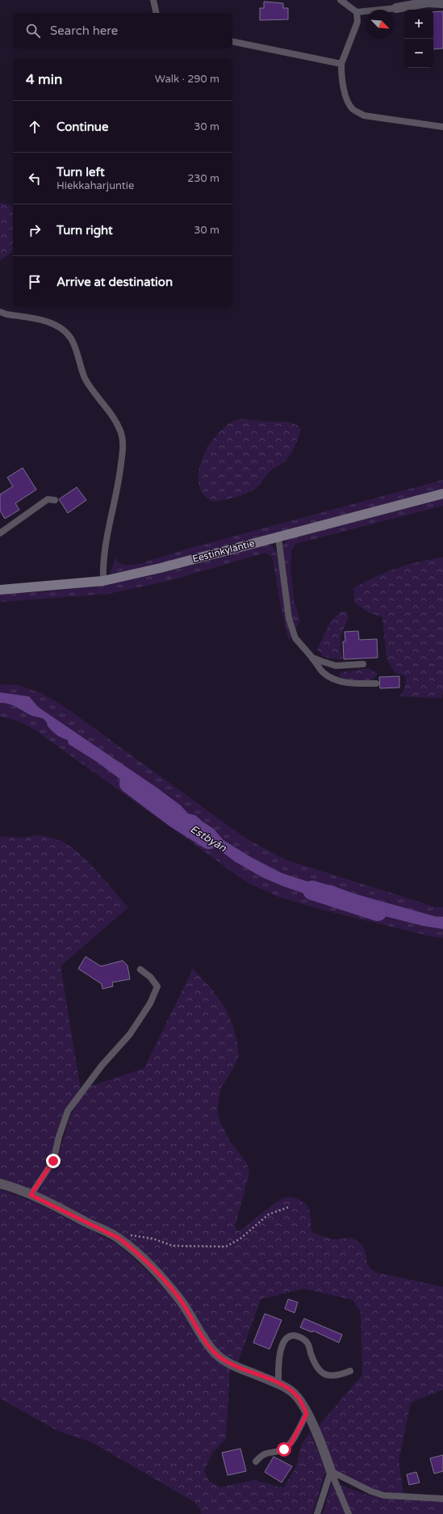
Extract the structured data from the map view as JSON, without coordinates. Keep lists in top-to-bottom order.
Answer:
{
  "streets": {
    "street": ["Eestinkyläntie"]
  },
  "water": ["Estbyån"],
  "north": "bottom right",
  "page": {
    "map_buttons": ["+", "−"],
    "search": "Search here",
    "heading": ["4 min", "Walk · 290 m"],
    "list": [
      ["Continue", "30 m"],
      ["Turn left", "Hiekkaharjuntie", "230 m"],
      ["Turn right", "30 m"],
      "Arrive at destination"
    ]
  }
}
